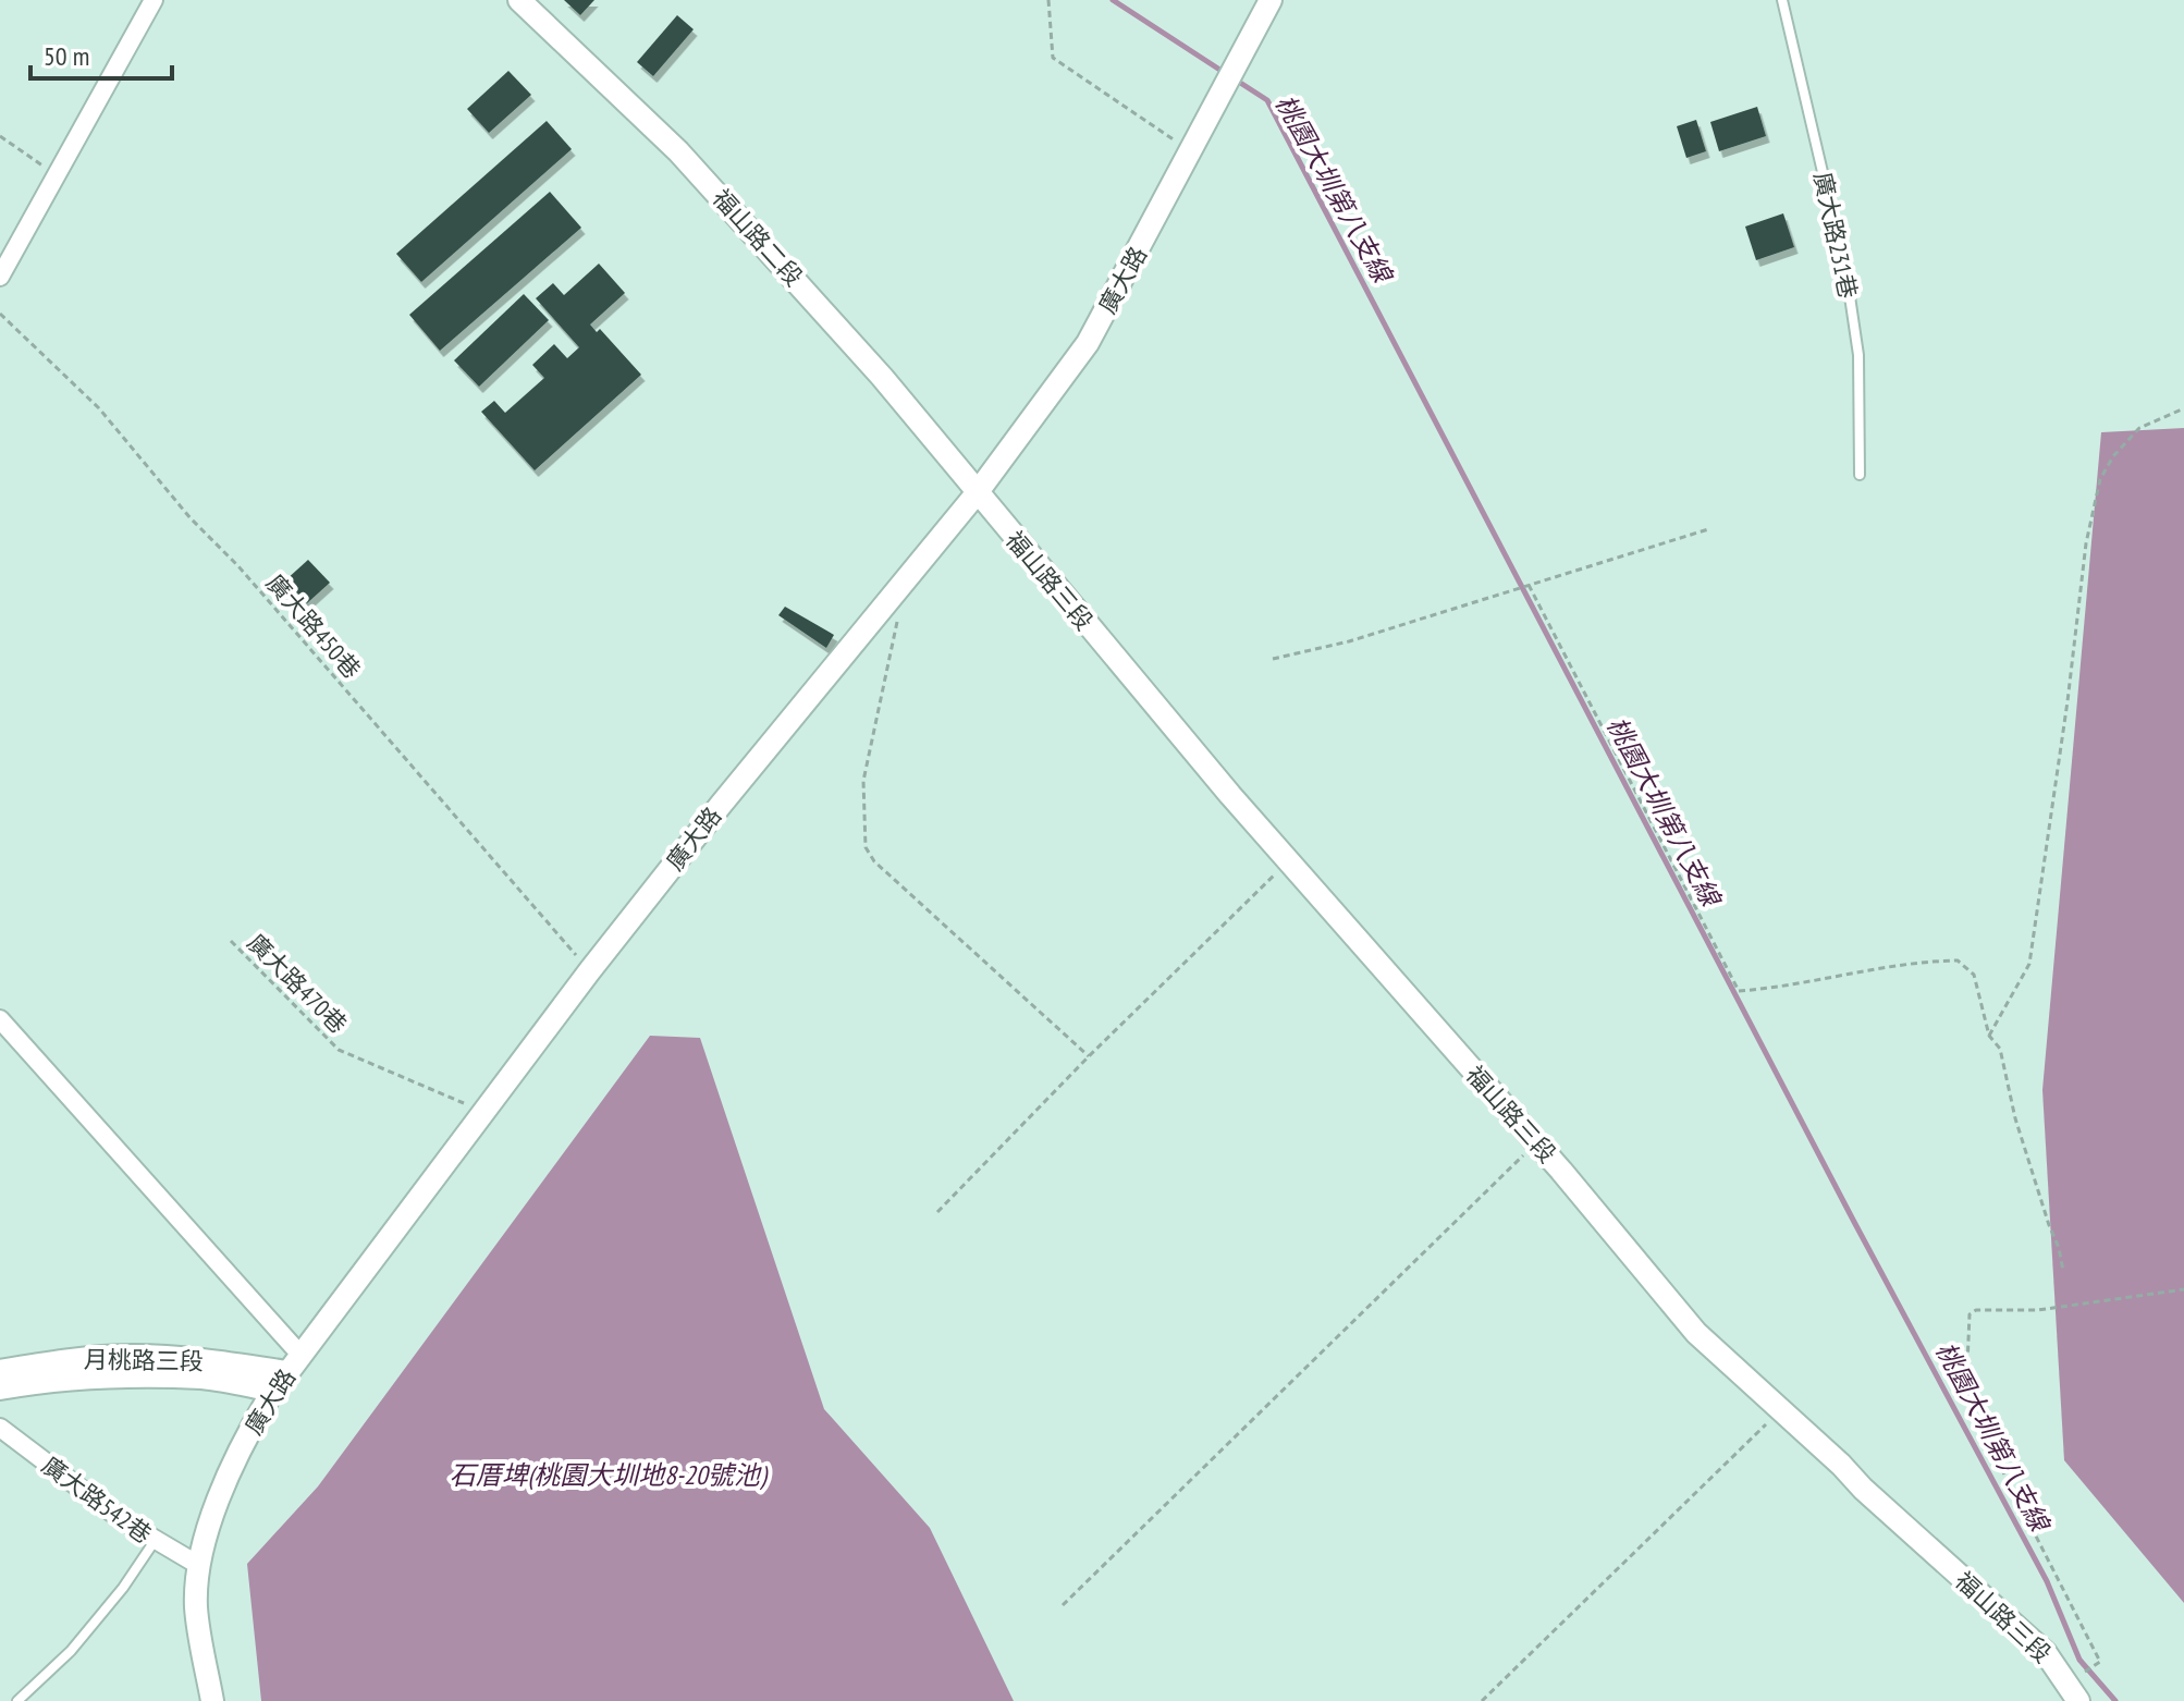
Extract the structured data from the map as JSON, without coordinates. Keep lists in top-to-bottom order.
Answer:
{
  "streets": {
    "street": [
      "福山路二段",
      "廣大路",
      "福山路三段",
      "月桃路三段",
      "廣大路542巷"
    ],
    "lane": ["廣大路231巷"],
    "path": ["廣大路450巷", "廣大路470巷"]
  },
  "crossings": [
    ["福山路二段", "廣大路"],
    ["福山路二段", "福山路三段"],
    ["廣大路", "福山路三段"],
    ["廣大路", "廣大路450巷"],
    ["廣大路", "廣大路470巷"],
    ["廣大路", "月桃路三段"],
    ["廣大路", "廣大路542巷"]
  ],
  "water": ["桃園大圳第八支線", "石厝埤(桃園大圳地8-20號池)"],
  "scale_bar": "50 m"
}
